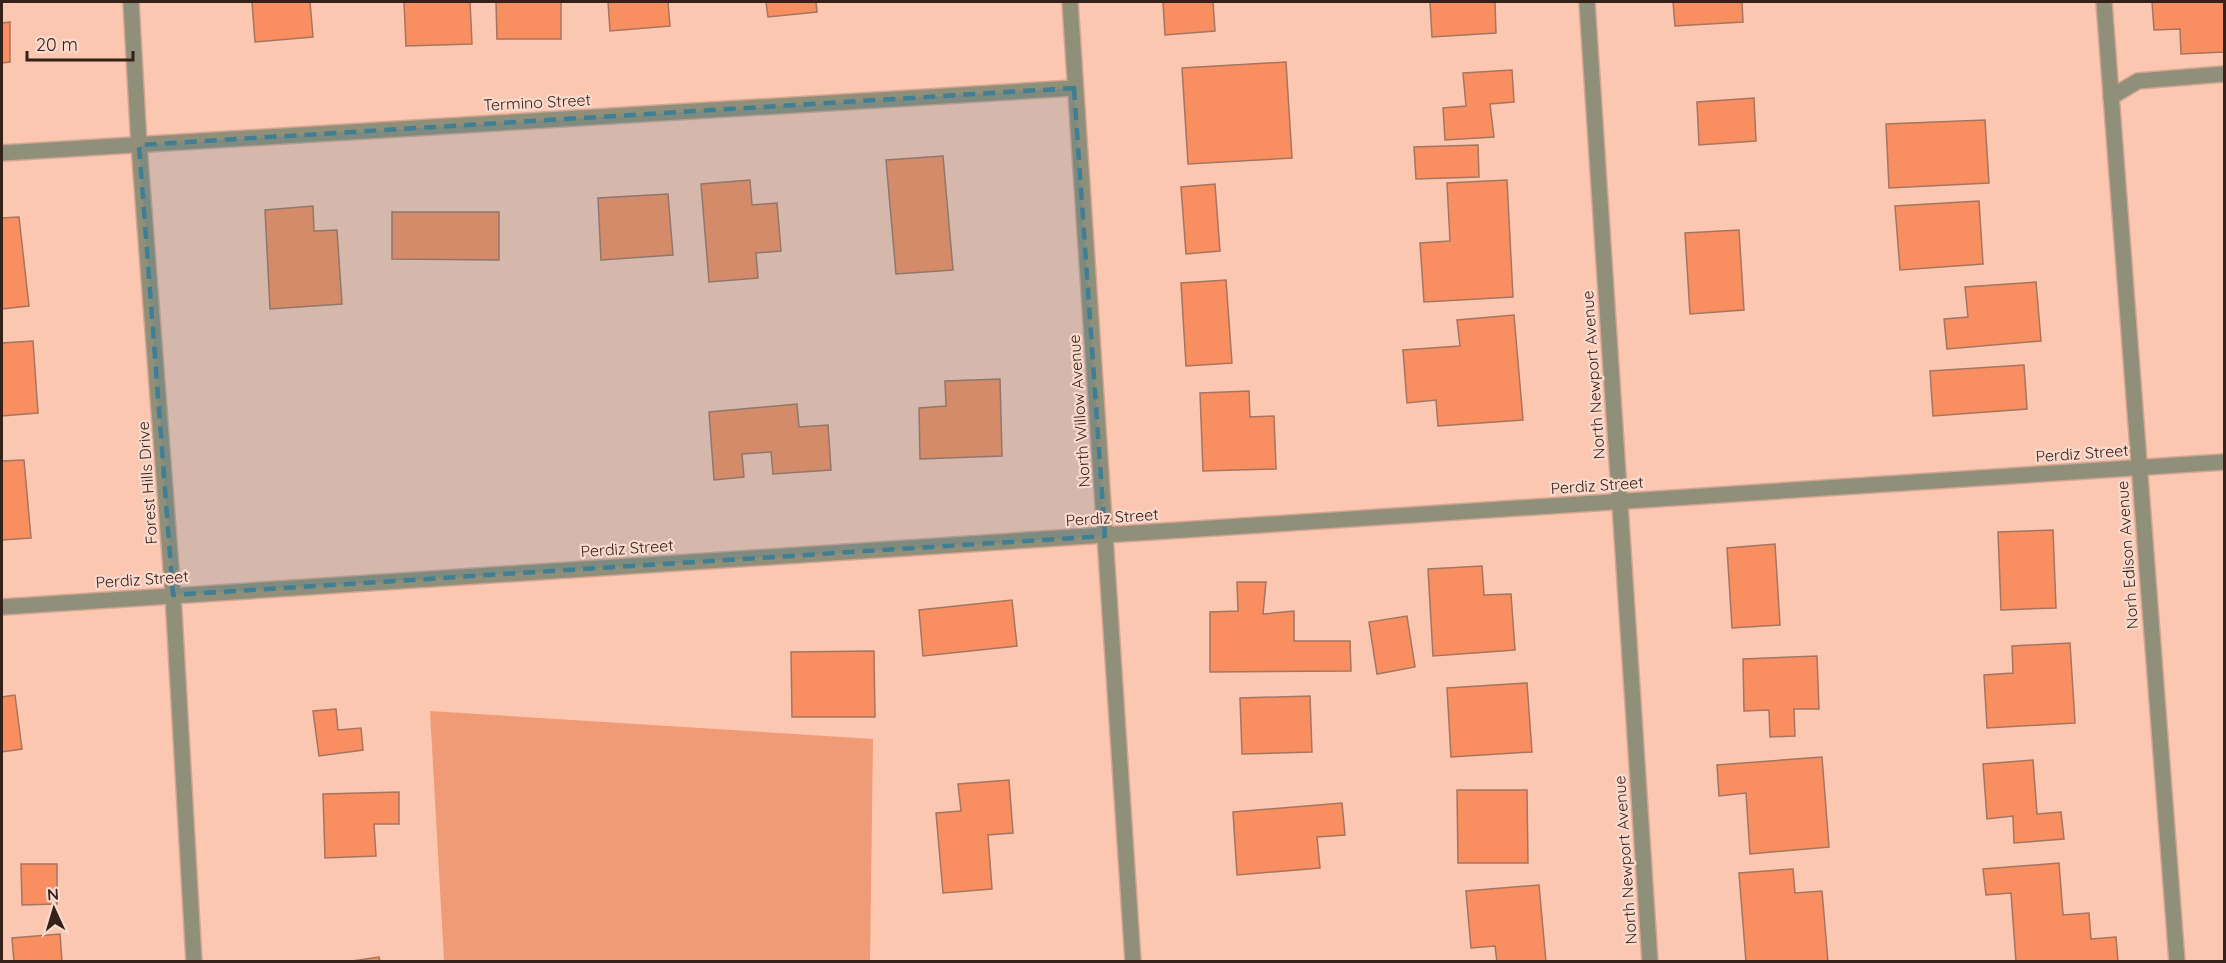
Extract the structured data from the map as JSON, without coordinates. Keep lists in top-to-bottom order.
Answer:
{
  "streets": {
    "street": [
      "Termino Street",
      "North Newport Avenue",
      "North Willow Avenue",
      "Perdiz Street",
      "Forest Hills Drive",
      "Norh Edison Avenue"
    ]
  },
  "crossings": [
    ["Termino Street", "North Willow Avenue"],
    ["Termino Street", "Forest Hills Drive"],
    ["North Newport Avenue", "Perdiz Street"],
    ["North Willow Avenue", "Perdiz Street"],
    ["Perdiz Street", "Forest Hills Drive"],
    ["Perdiz Street", "Norh Edison Avenue"]
  ],
  "scale_bar": "20 m",
  "north": "top"
}
